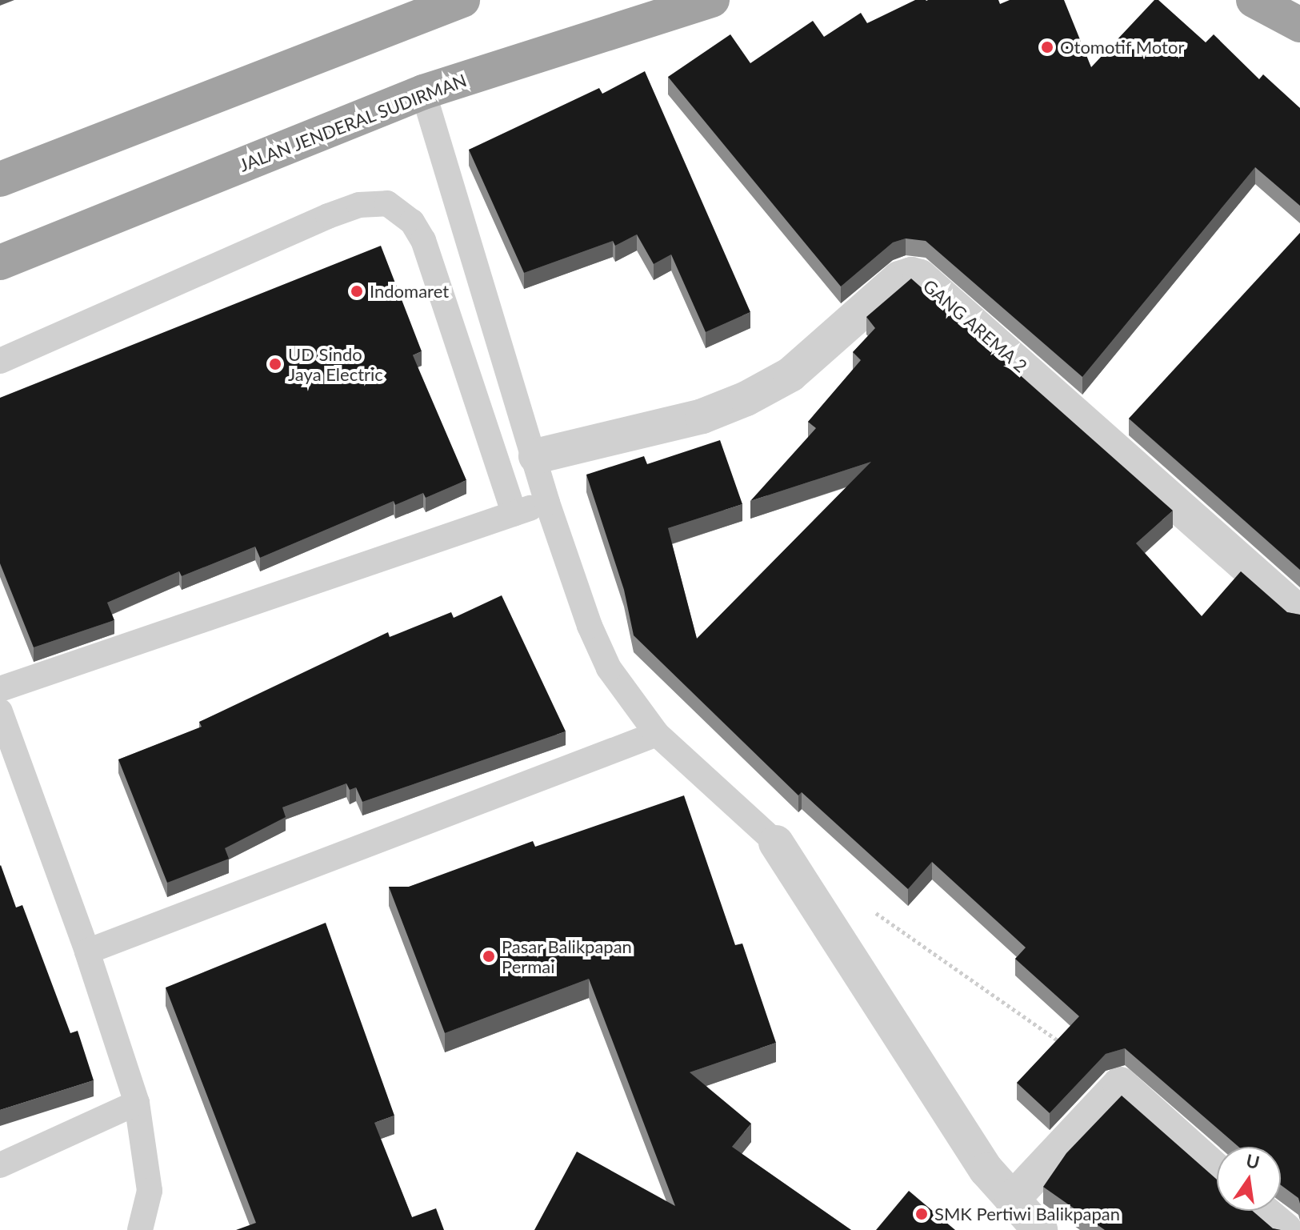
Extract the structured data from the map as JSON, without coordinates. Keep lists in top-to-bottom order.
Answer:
{
  "streets": {
    "highway": ["JALAN JENDERAL SUDIRMAN"],
    "street": ["GANG AREMA 2"]
  },
  "places": [
    "Otomotif Motor",
    "Indomaret",
    "UD Sindo Jaya Electric",
    "Pasar Balikpapan Permai",
    "SMK Pertiwi Balikpapan"
  ],
  "north": "top"
}
